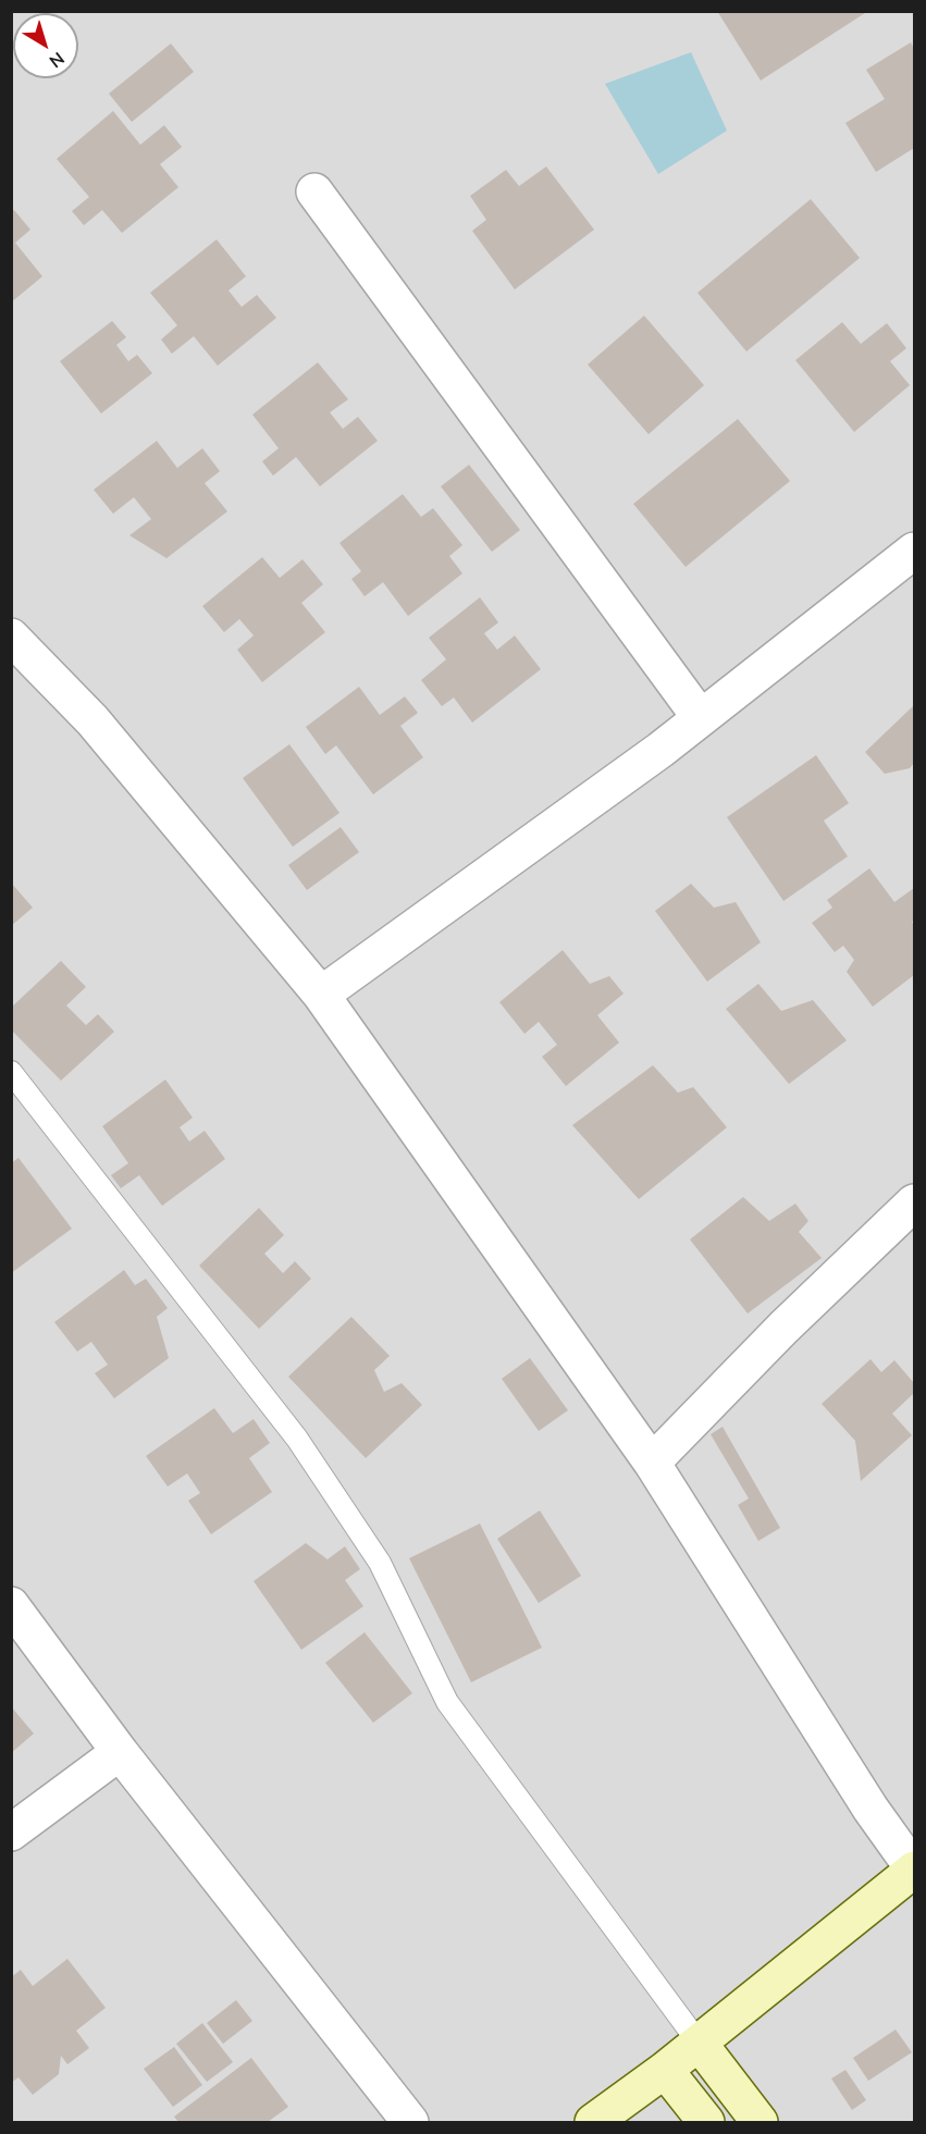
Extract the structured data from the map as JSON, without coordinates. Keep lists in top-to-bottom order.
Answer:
{
  "north": "bottom right"
}
